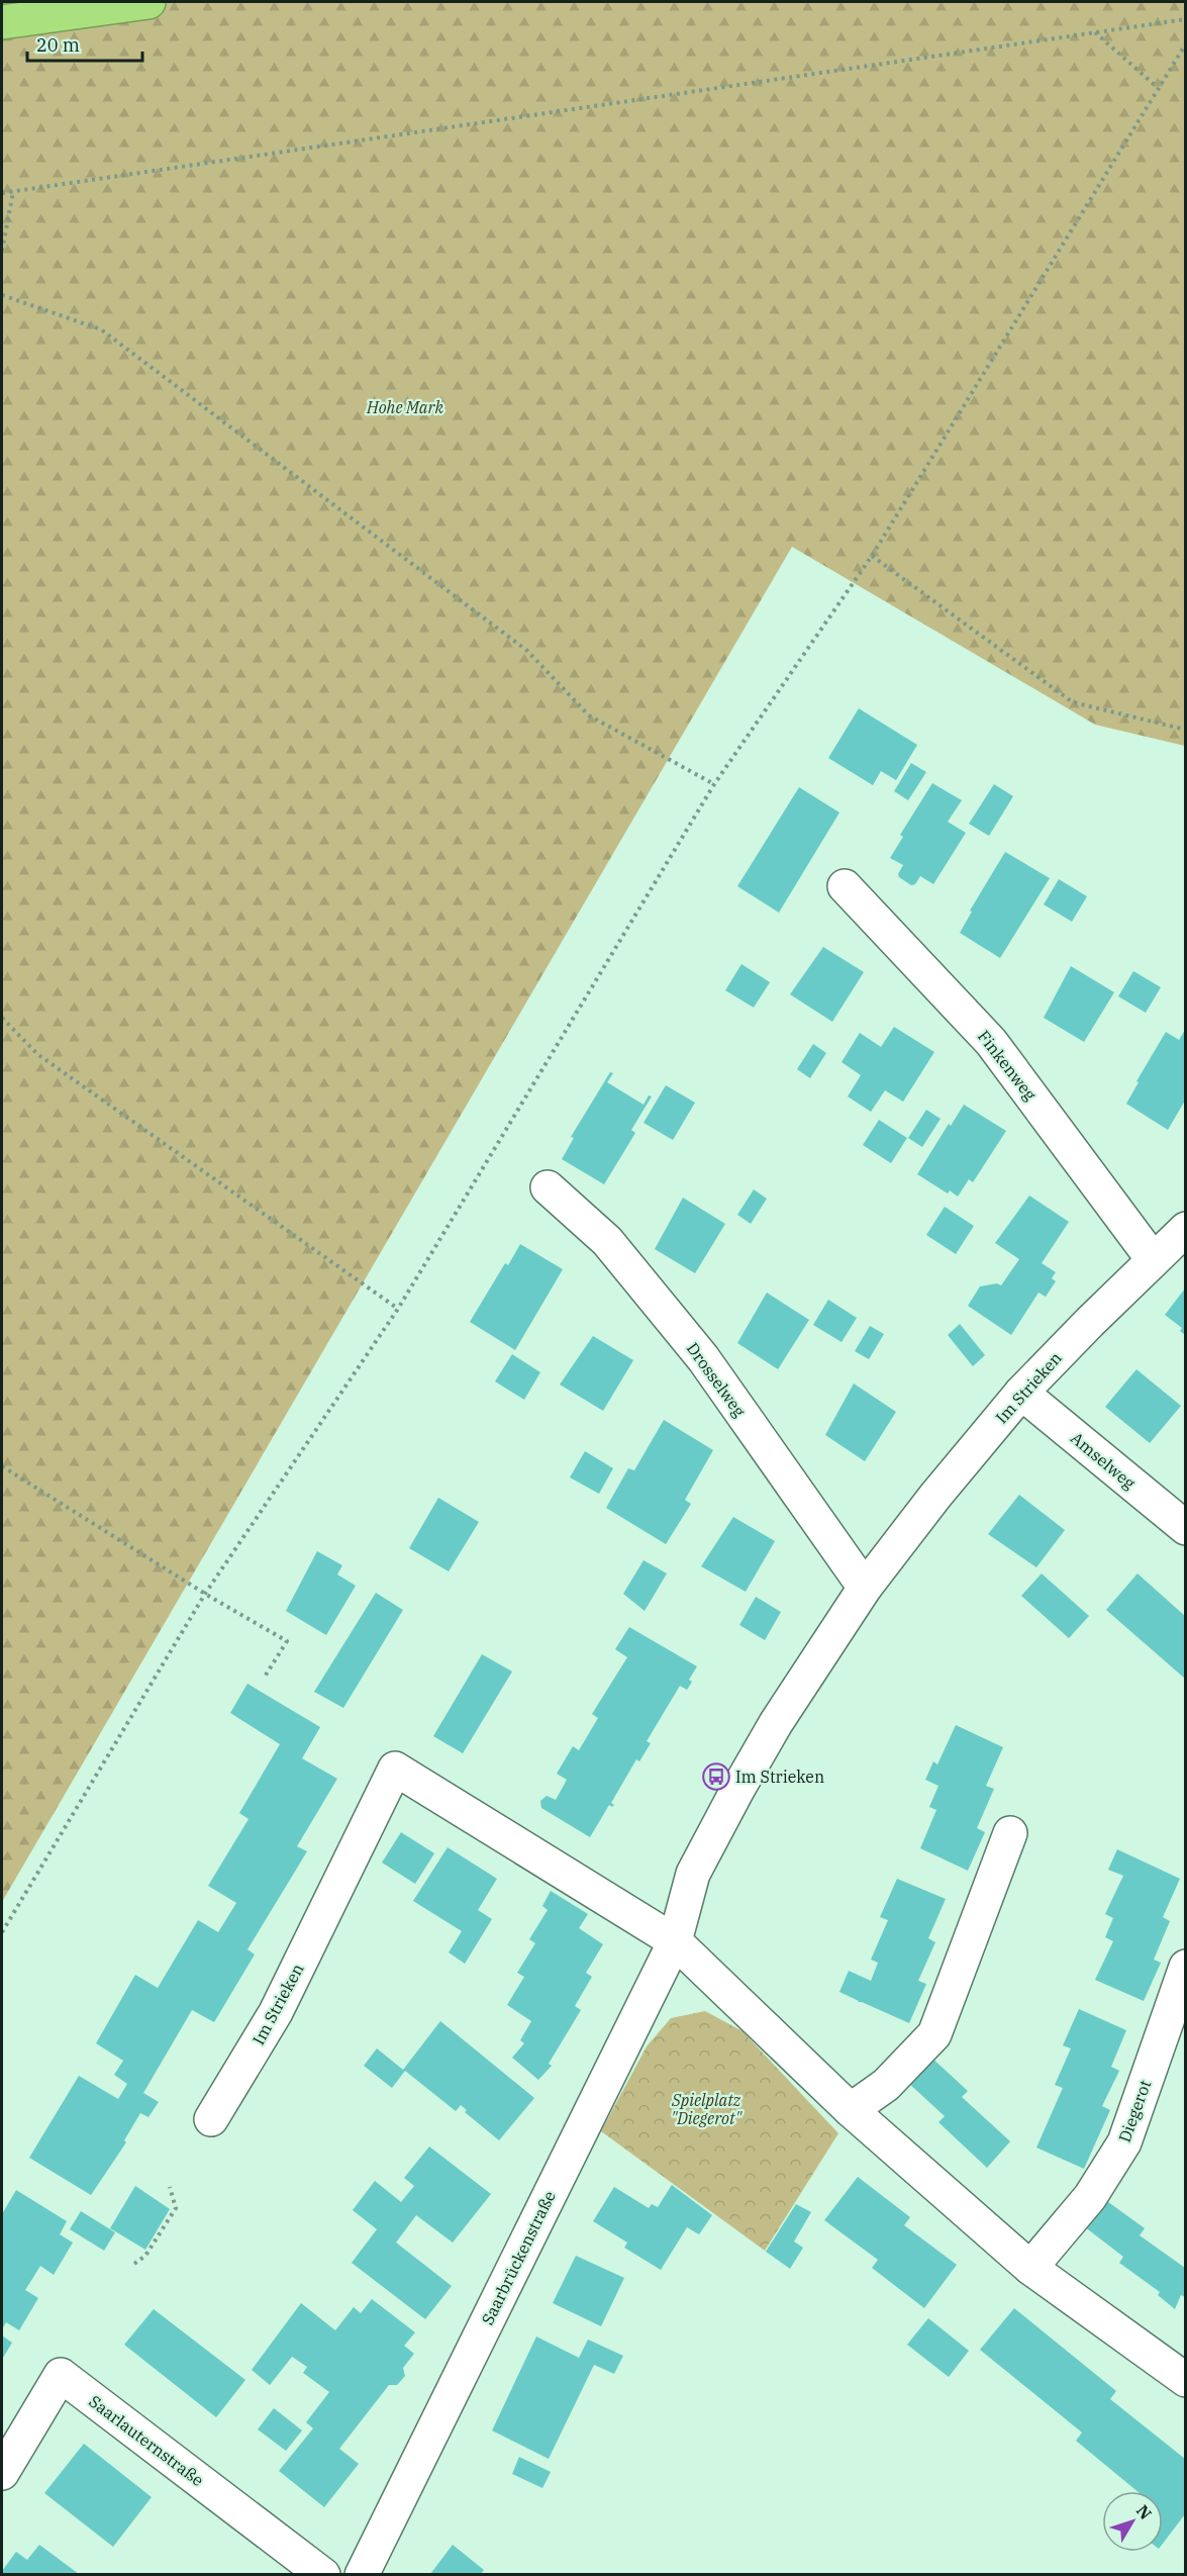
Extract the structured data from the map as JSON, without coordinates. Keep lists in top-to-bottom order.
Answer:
{
  "streets": {
    "street": [
      "Finkenweg",
      "Drosselweg",
      "Im Strieken",
      "Amselweg",
      "Diegerot",
      "Saarbrückenstraße",
      "Saarlauternstraße"
    ]
  },
  "crossings": [
    ["Finkenweg", "Im Strieken"],
    ["Drosselweg", "Im Strieken"],
    ["Im Strieken", "Amselweg"],
    ["Im Strieken", "Saarbrückenstraße"]
  ],
  "parks": ["Hohe Mark", "Spielplatz \"Diegerot\""],
  "places": {
    "bus stop": ["Im Strieken"]
  },
  "scale_bar": "20 m",
  "north": "top right"
}
